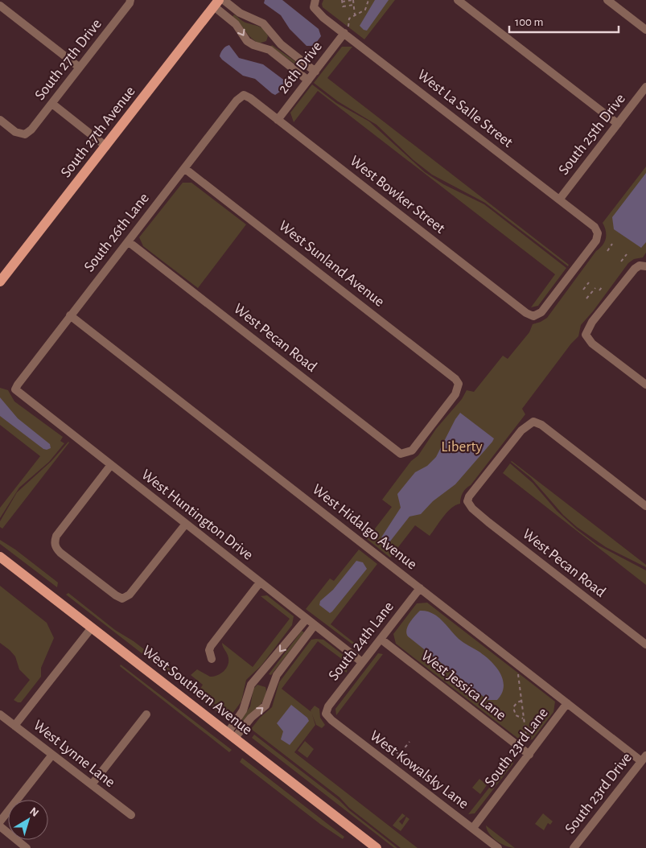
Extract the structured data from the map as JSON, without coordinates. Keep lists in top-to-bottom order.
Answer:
{
  "streets": {
    "main road": ["South 27th Avenue", "West Southern Avenue"],
    "street": [
      "South 27th Drive",
      "26th Drive",
      "West La Salle Street",
      "South 25th Drive",
      "West Bowker Street",
      "South 26th Lane",
      "West Sunland Avenue",
      "West Pecan Road",
      "West Huntington Drive",
      "West Hidalgo Avenue",
      "South 24th Lane",
      "West Jessica Lane",
      "South 23rd Lane",
      "West Lynne Lane",
      "West Kowalsky Lane",
      "South 23rd Drive"
    ]
  },
  "crossings": [
    ["26th Drive", "West La Salle Street"],
    ["26th Drive", "West Bowker Street"],
    ["West La Salle Street", "South 25th Drive"],
    ["West La Salle Street", "West Bowker Street"],
    ["West Bowker Street", "South 26th Lane"],
    ["South 26th Lane", "West Sunland Avenue"],
    ["South 26th Lane", "West Pecan Road"],
    ["South 26th Lane", "West Huntington Drive"],
    ["South 26th Lane", "West Hidalgo Avenue"],
    ["West Sunland Avenue", "West Pecan Road"],
    ["West Huntington Drive", "South 24th Lane"],
    ["West Hidalgo Avenue", "South 24th Lane"],
    ["West Hidalgo Avenue", "South 23rd Lane"],
    ["West Hidalgo Avenue", "South 23rd Drive"],
    ["South 24th Lane", "West Jessica Lane"],
    ["South 24th Lane", "West Kowalsky Lane"],
    ["West Jessica Lane", "South 23rd Lane"],
    ["South 23rd Lane", "West Kowalsky Lane"]
  ],
  "parks": ["Liberty"],
  "scale_bar": "100 m",
  "north": "top right"
}
